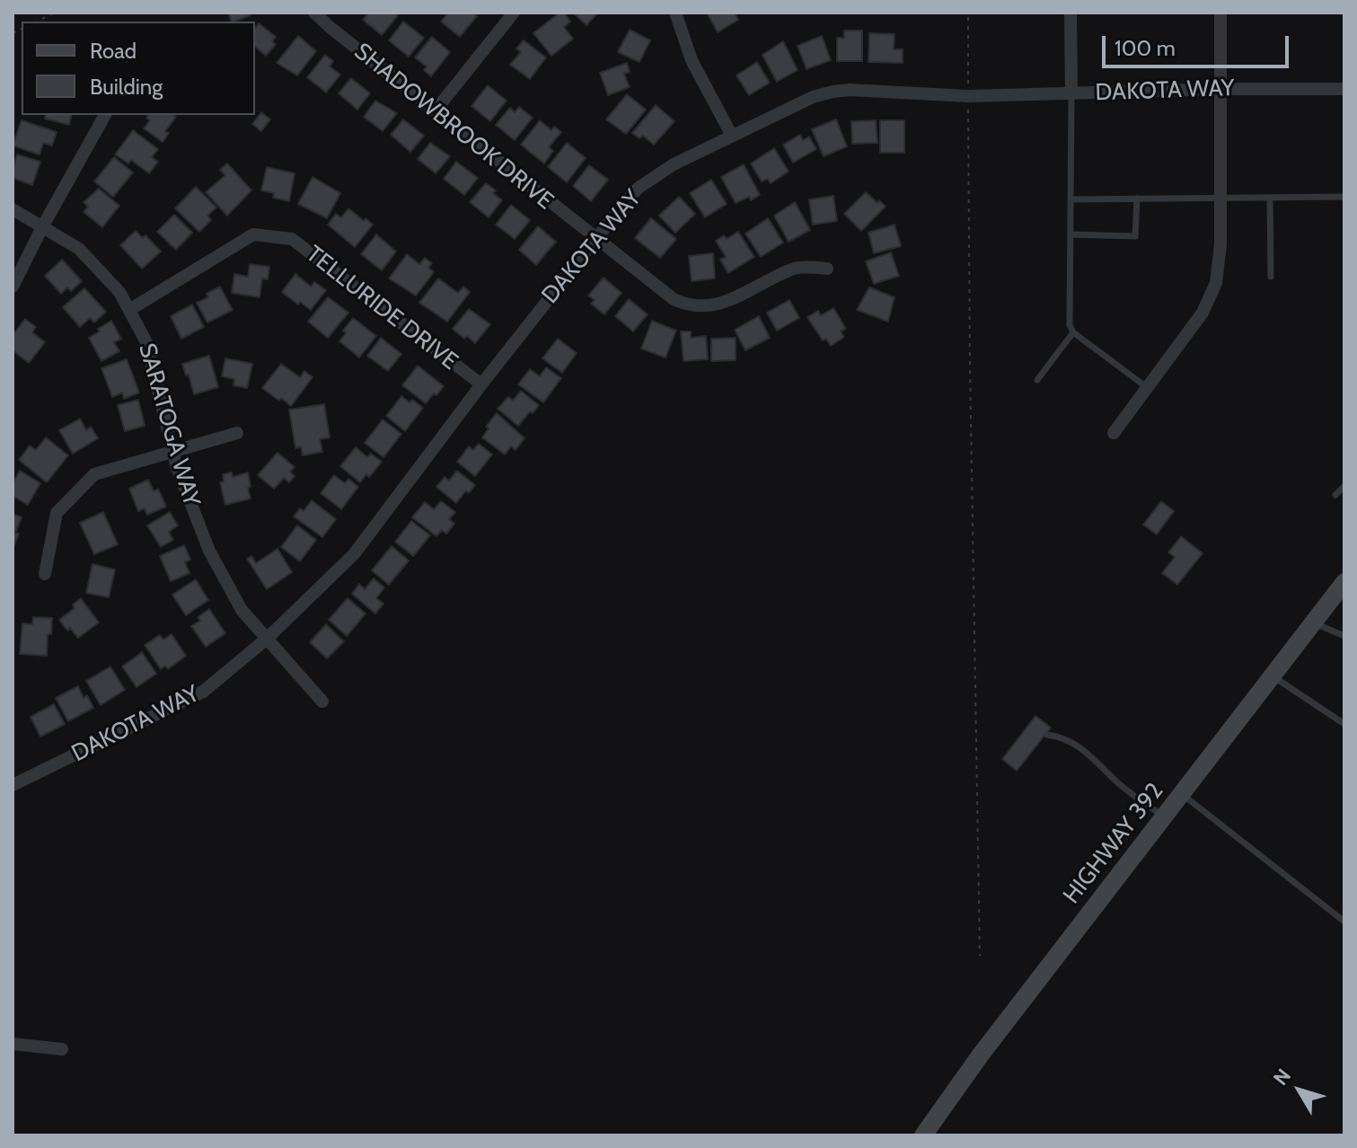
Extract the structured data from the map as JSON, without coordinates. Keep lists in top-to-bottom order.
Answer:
{
  "streets": {
    "main road": ["HIGHWAY 392"],
    "street": [
      "DAKOTA WAY",
      "SHADOWBROOK DRIVE",
      "TELLURIDE DRIVE",
      "SARATOGA WAY"
    ]
  },
  "crossings": [
    ["DAKOTA WAY", "SHADOWBROOK DRIVE"],
    ["DAKOTA WAY", "TELLURIDE DRIVE"],
    ["DAKOTA WAY", "SARATOGA WAY"],
    ["TELLURIDE DRIVE", "SARATOGA WAY"]
  ],
  "legend": ["Road", "Building"],
  "scale_bar": "100 m",
  "north": "top left"
}
